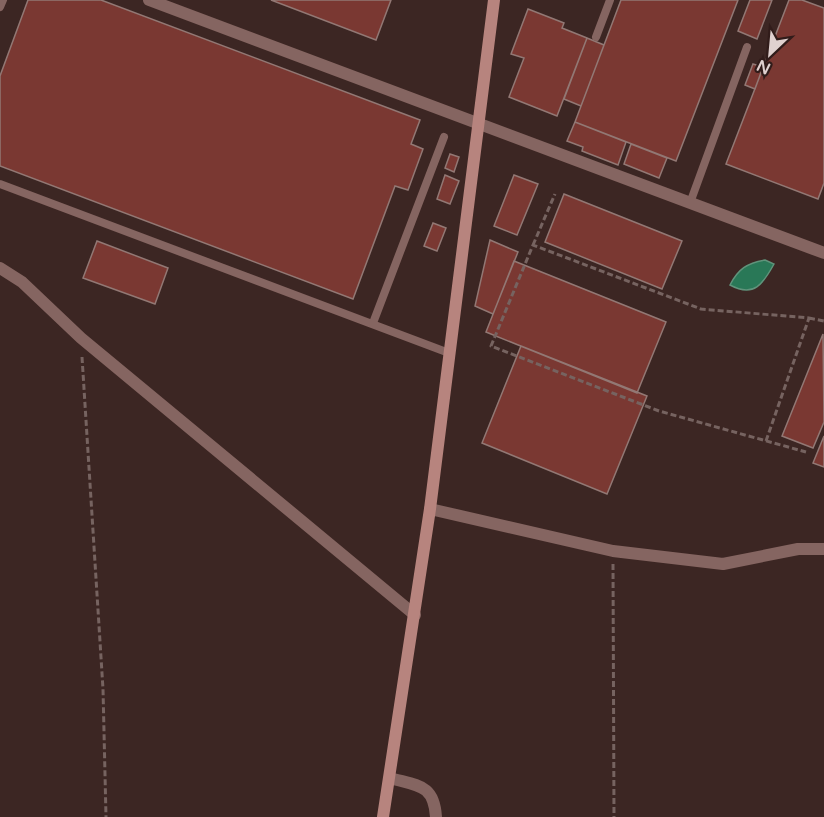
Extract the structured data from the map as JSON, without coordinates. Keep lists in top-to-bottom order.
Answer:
{
  "north": "bottom left"
}
